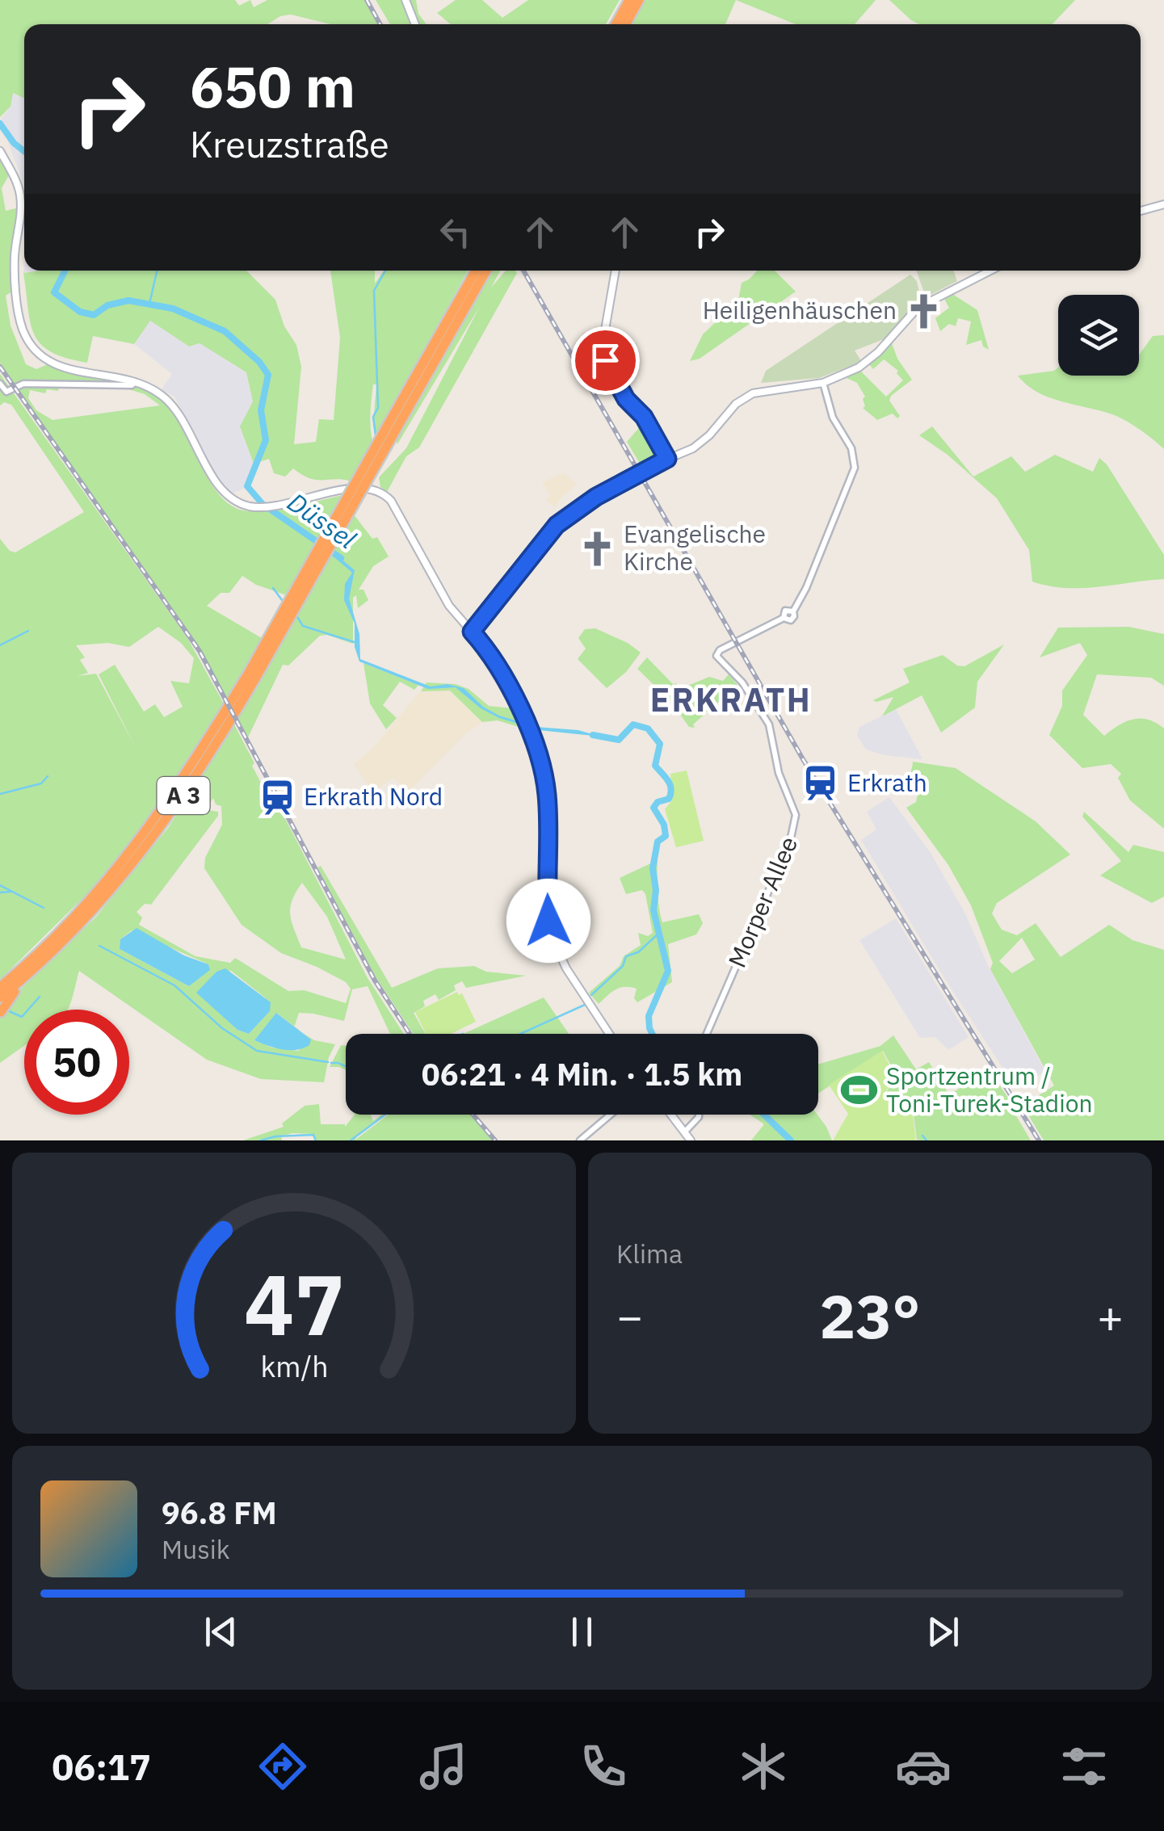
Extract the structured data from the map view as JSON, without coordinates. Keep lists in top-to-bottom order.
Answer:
{
  "streets": {
    "highway": ["A 3"],
    "street": ["Morper Allee"]
  },
  "districts": ["ERKRATH"],
  "water": ["Düssel"],
  "places": {
    "church": ["Heiligenhäuschen", "Evangelische Kirche"],
    "station": ["Erkrath", "Erkrath Nord"],
    "sports": ["Sportzentrum / Toni-Turek-Stadion"]
  },
  "page": {
    "turn": ["650 m", "Kreuzstraße"],
    "limit": "50",
    "trip": "06:21 · 4 Min. · 1.5 km",
    "tile": "Klima",
    "heat": ["−", "23°", "+"],
    "song": ["96.8 FM", "Musik"],
    "tabs": "06:17",
    "gauge": ["47", "km/h"]
  }
}
